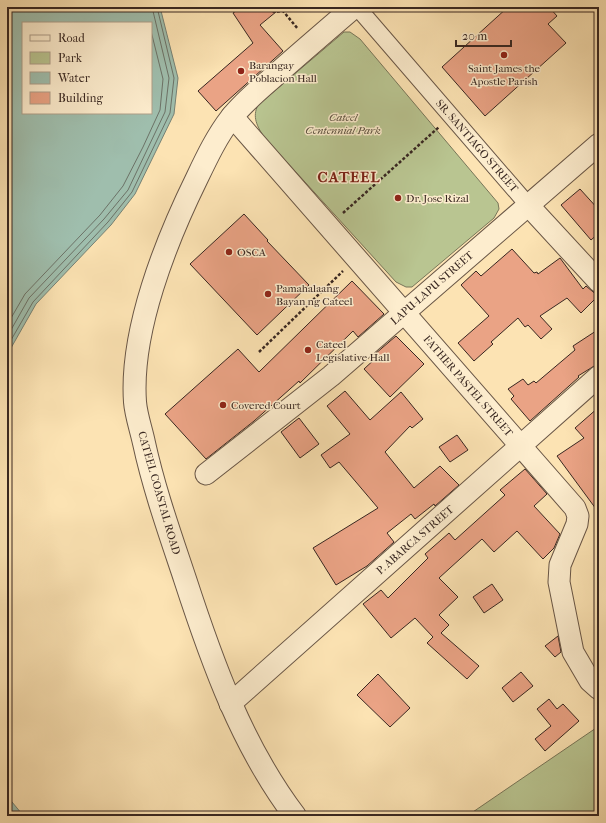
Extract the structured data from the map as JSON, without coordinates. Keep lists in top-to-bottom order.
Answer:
{
  "streets": {
    "street": [
      "SR. SANTIAGO STREET",
      "LAPU-LAPU STREET",
      "FATHER PASTEL STREET",
      "CATEEL COASTAL ROAD",
      "P. ABARCA STREET"
    ]
  },
  "crossings": [
    ["SR. SANTIAGO STREET", "LAPU-LAPU STREET"],
    ["SR. SANTIAGO STREET", "CATEEL COASTAL ROAD"],
    ["LAPU-LAPU STREET", "FATHER PASTEL STREET"],
    ["FATHER PASTEL STREET", "CATEEL COASTAL ROAD"],
    ["FATHER PASTEL STREET", "P. ABARCA STREET"],
    ["CATEEL COASTAL ROAD", "P. ABARCA STREET"]
  ],
  "districts": ["CATEEL"],
  "parks": ["Cateel Centennial Park"],
  "places": [
    "Saint James the Apostle Parish",
    "Barangay Poblacion Hall",
    "Dr. Jose Rizal",
    "OSCA",
    "Pamahalaang Bayan ng Cateel",
    "Cateel Legislative Hall",
    "Covered Court"
  ],
  "legend": [
    "Road",
    "Park",
    "Water",
    "Building"
  ],
  "scale_bar": "20 m"
}
